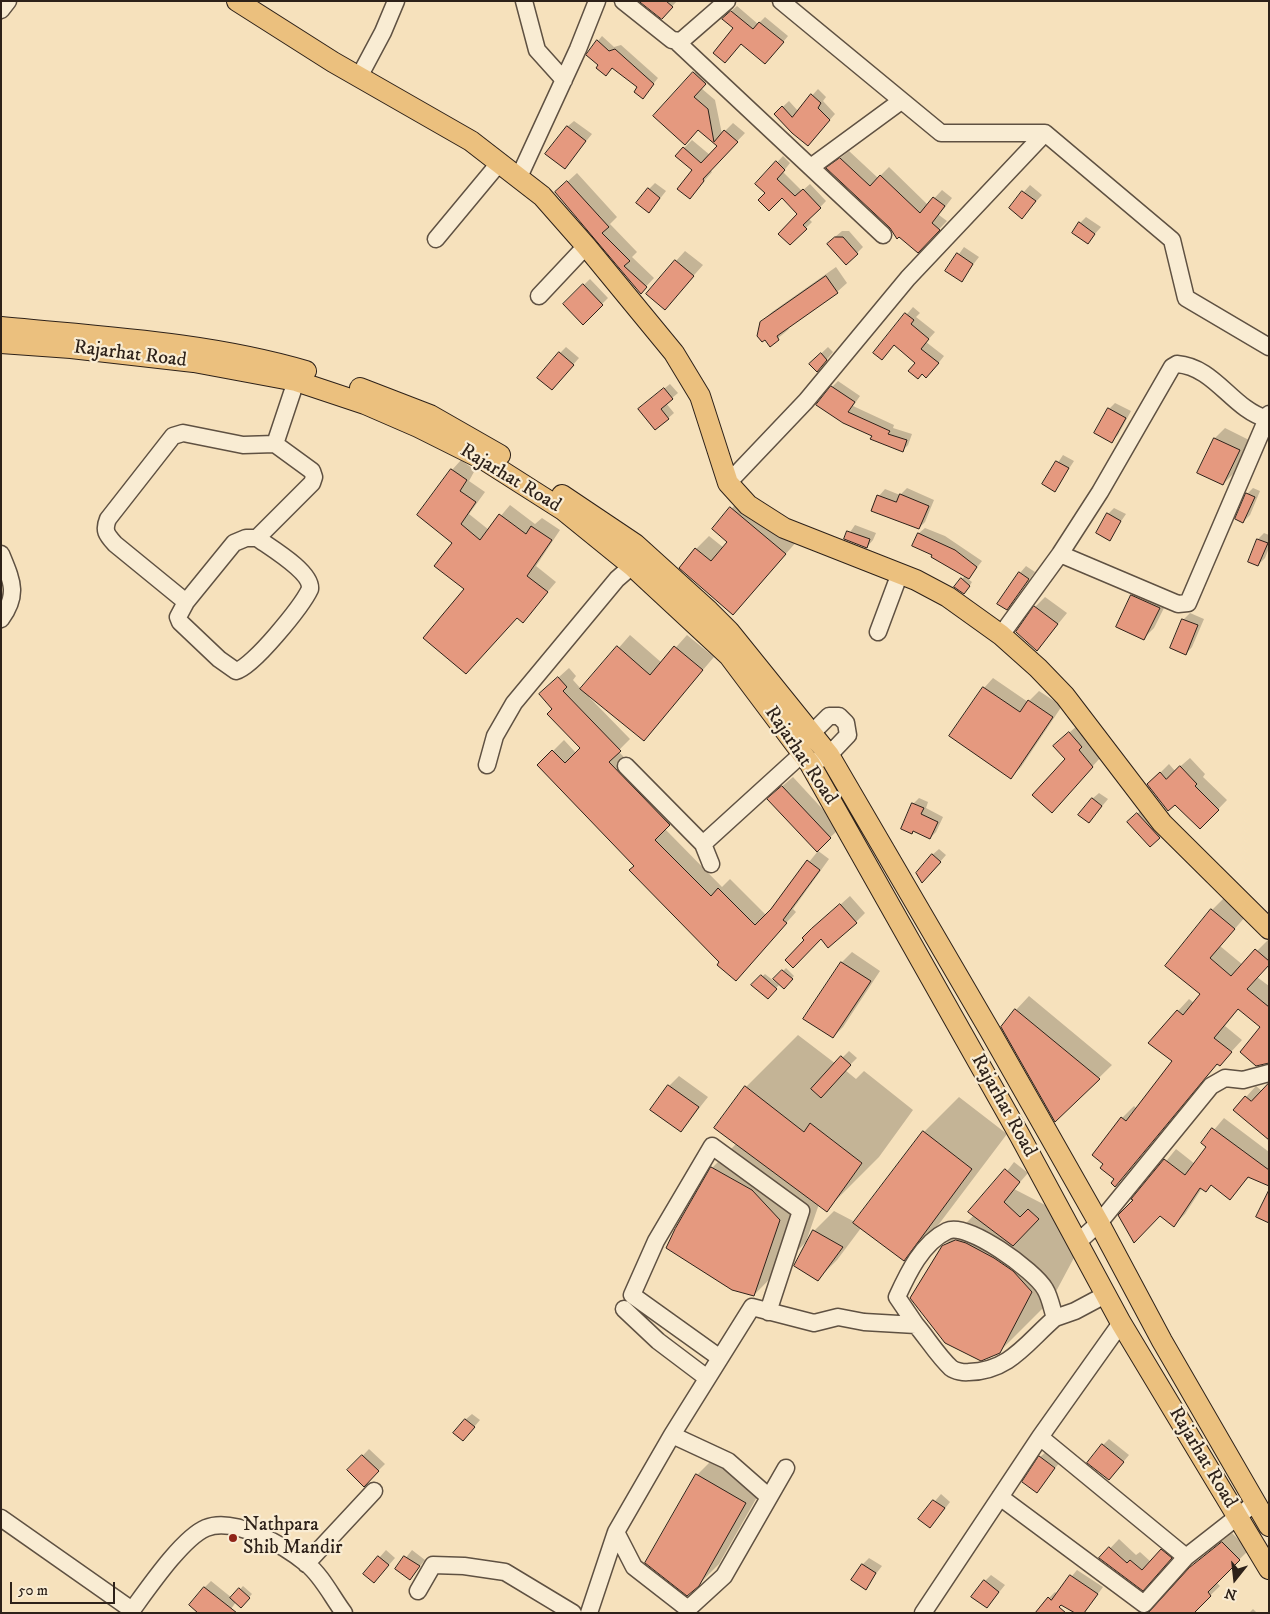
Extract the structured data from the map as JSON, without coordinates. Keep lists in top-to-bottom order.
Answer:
{
  "streets": {
    "main road": ["Rajarhat Road"]
  },
  "places": ["Nathpara Shib Mandir"],
  "scale_bar": "50 m",
  "north": "bottom"
}
